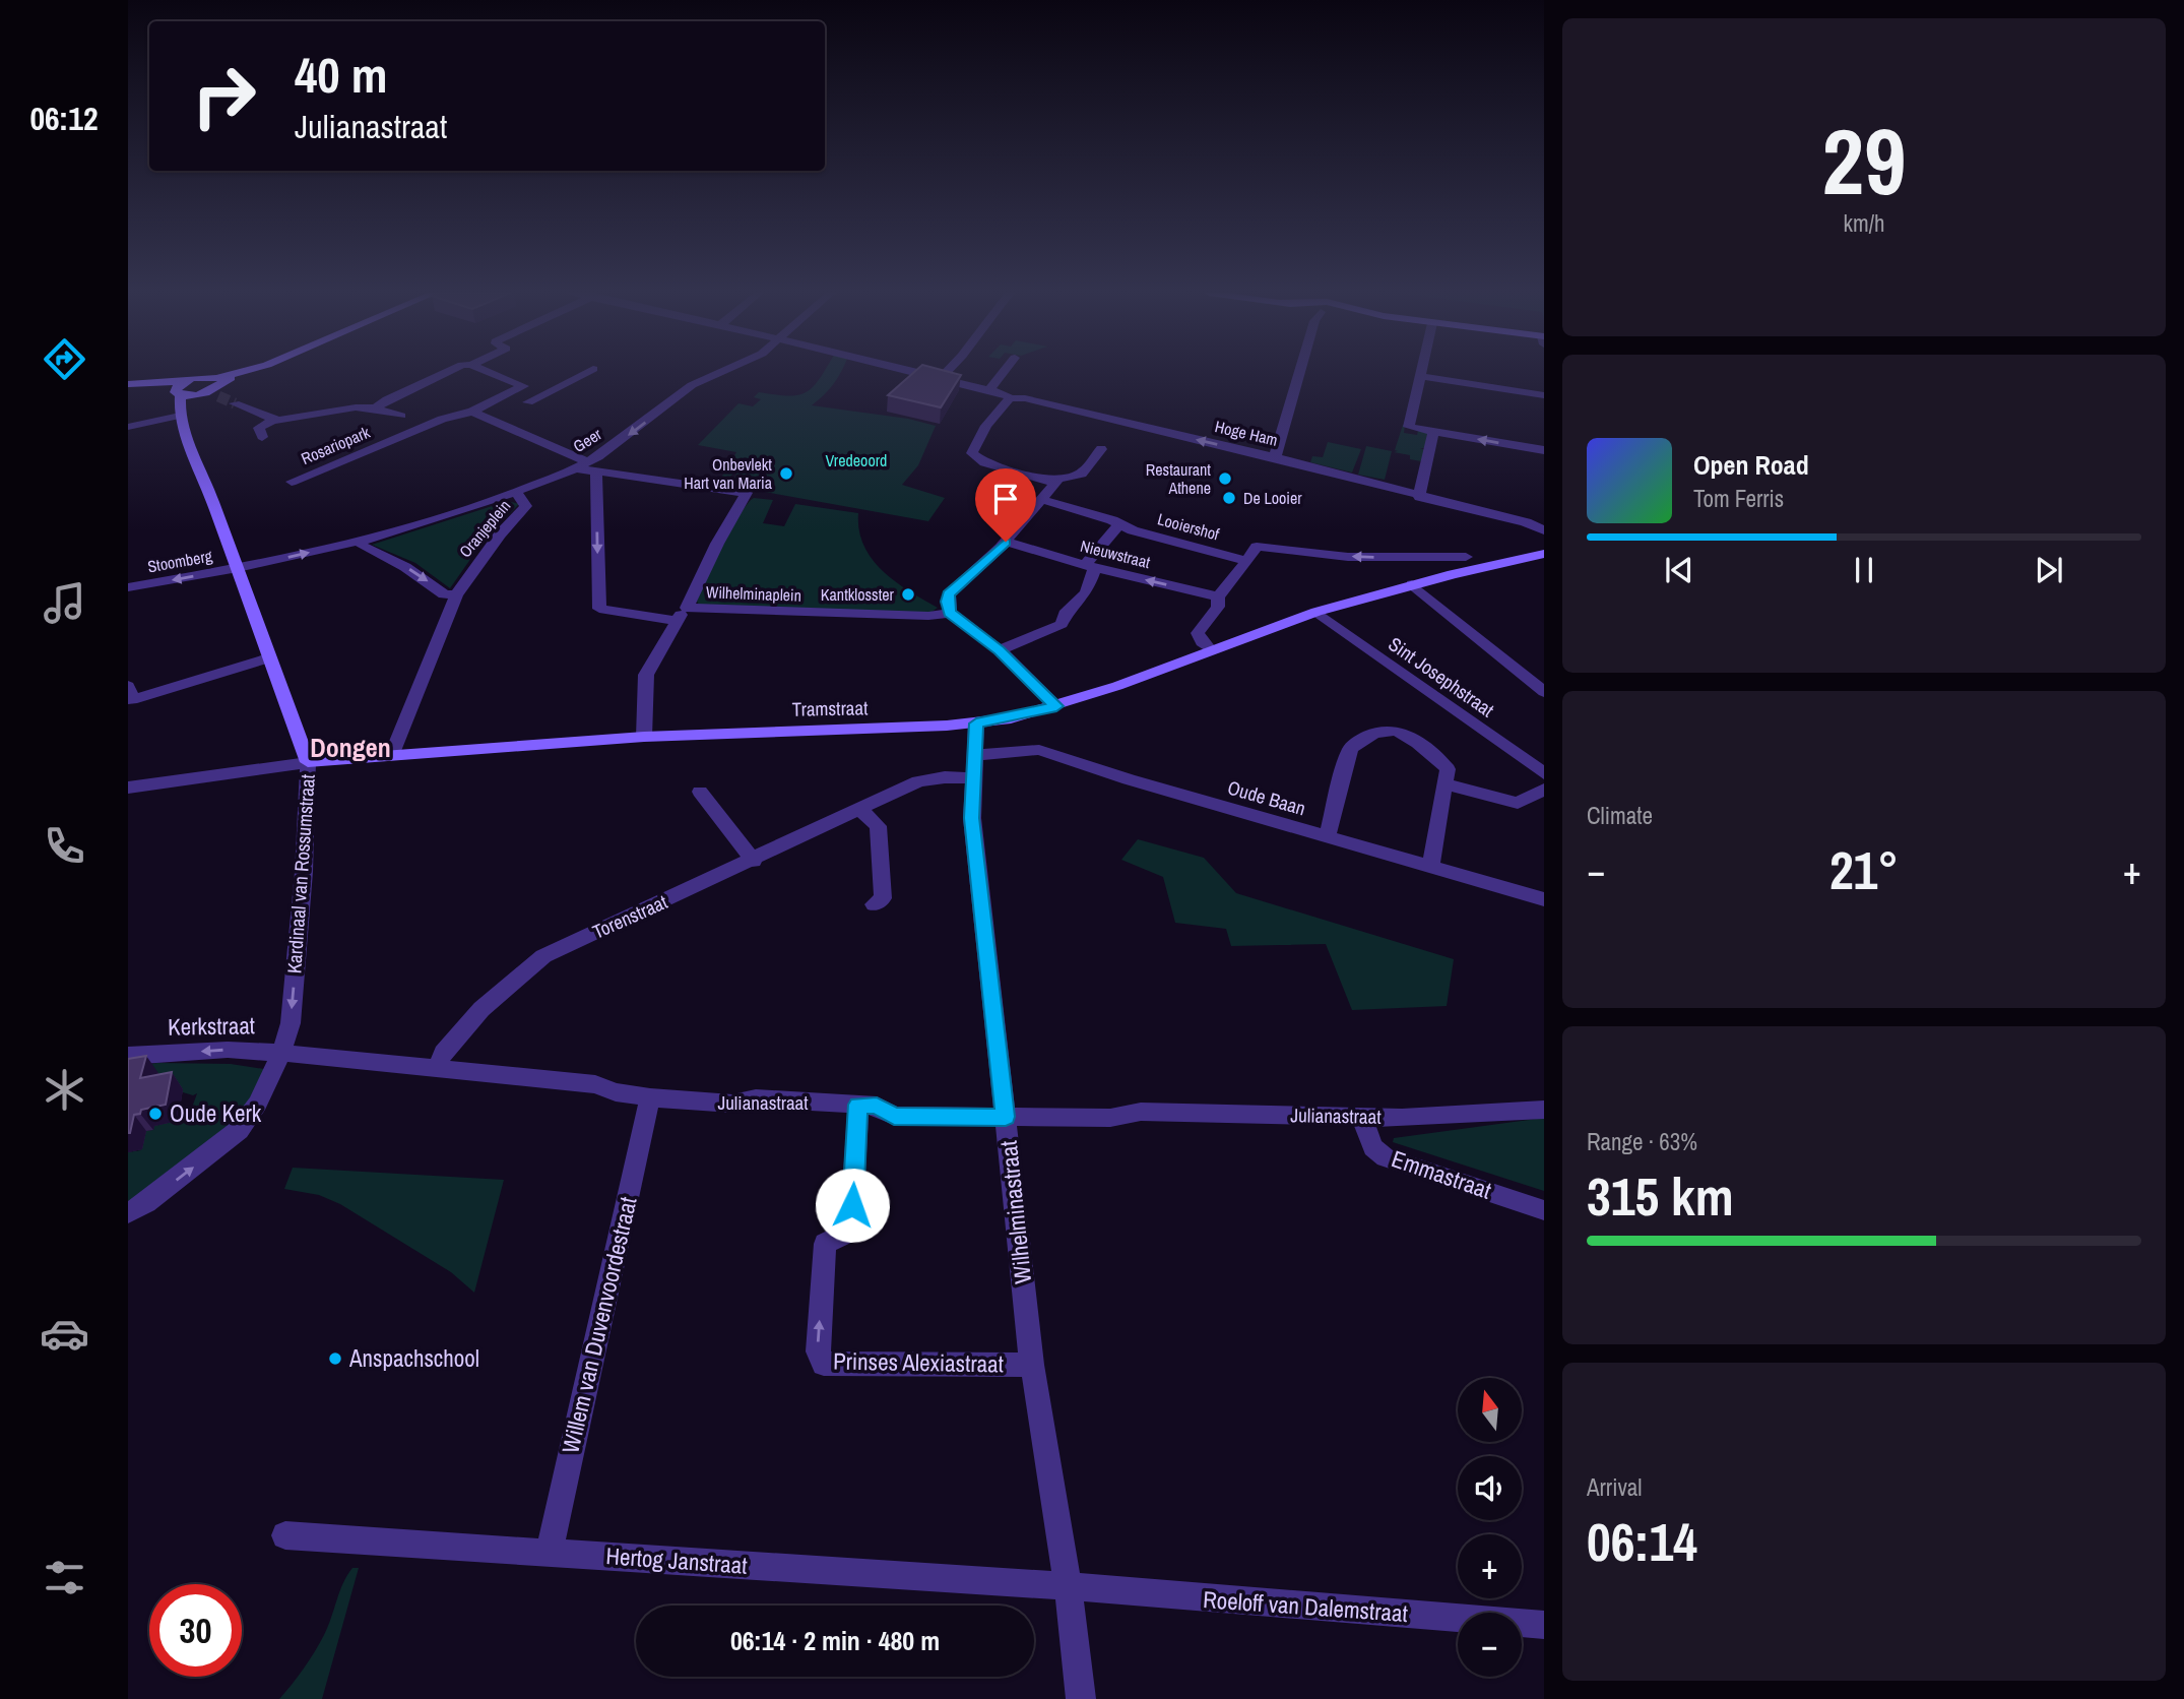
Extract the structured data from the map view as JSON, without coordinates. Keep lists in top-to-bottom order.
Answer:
{
  "streets": {
    "street": [
      "Hoge Ham",
      "Geer",
      "Rosariopark",
      "Looiershof",
      "Oranjeplein",
      "Nieuwstraat",
      "Stoomberg",
      "Wilhelminaplein",
      "Sint Josephstraat",
      "Tramstraat",
      "Oude Baan",
      "Kardinaal van Rossumstraat",
      "Torenstraat",
      "Kerkstraat",
      "Julianastraat",
      "Emmastraat",
      "Wilhelminastraat",
      "Willem van Duvenvoordestraat",
      "Prinses Alexiastraat",
      "Hertog Janstraat",
      "Roeloff van Dalemstraat"
    ]
  },
  "crossings": [
    ["Geer", "Oranjeplein"],
    ["Geer", "Wilhelminaplein"],
    ["Oranjeplein", "Stoomberg"],
    ["Oranjeplein", "Kardinaal van Rossumstraat"],
    ["Stoomberg", "Kardinaal van Rossumstraat"],
    ["Tramstraat", "Kardinaal van Rossumstraat"],
    ["Tramstraat", "Wilhelminastraat"],
    ["Oude Baan", "Wilhelminastraat"],
    ["Kardinaal van Rossumstraat", "Kerkstraat"],
    ["Kardinaal van Rossumstraat", "Julianastraat"],
    ["Torenstraat", "Julianastraat"],
    ["Torenstraat", "Wilhelminastraat"],
    ["Kerkstraat", "Julianastraat"],
    ["Julianastraat", "Emmastraat"],
    ["Julianastraat", "Wilhelminastraat"],
    ["Julianastraat", "Willem van Duvenvoordestraat"],
    ["Julianastraat", "Prinses Alexiastraat"],
    ["Wilhelminastraat", "Prinses Alexiastraat"],
    ["Wilhelminastraat", "Hertog Janstraat"],
    ["Wilhelminastraat", "Roeloff van Dalemstraat"],
    ["Willem van Duvenvoordestraat", "Hertog Janstraat"],
    ["Hertog Janstraat", "Roeloff van Dalemstraat"]
  ],
  "one_way": [
    "Hoge Ham",
    "Nieuwstraat",
    "Kardinaal van Rossumstraat",
    "Kerkstraat"
  ],
  "districts": ["Dongen"],
  "parks": ["Vredeoord"],
  "places": [
    "Onbevlekt Hart van Maria",
    "Restaurant Athene",
    "De Looier",
    "Kantklosster",
    "Oude Kerk",
    "Anspachschool"
  ],
  "north": "top",
  "page": {
    "tabs": "06:12",
    "tile": [
      ["29", "km/h"],
      "Climate",
      ["Range · 63%", "315 km"],
      ["Arrival", "06:14"]
    ],
    "turn": ["40 m", "Julianastraat"],
    "song": ["Open Road", "Tom Ferris"],
    "heat": ["−", "21°", "+"],
    "map_buttons": ["+", "−"],
    "limit": "30",
    "trip": "06:14 · 2 min · 480 m"
  }
}
